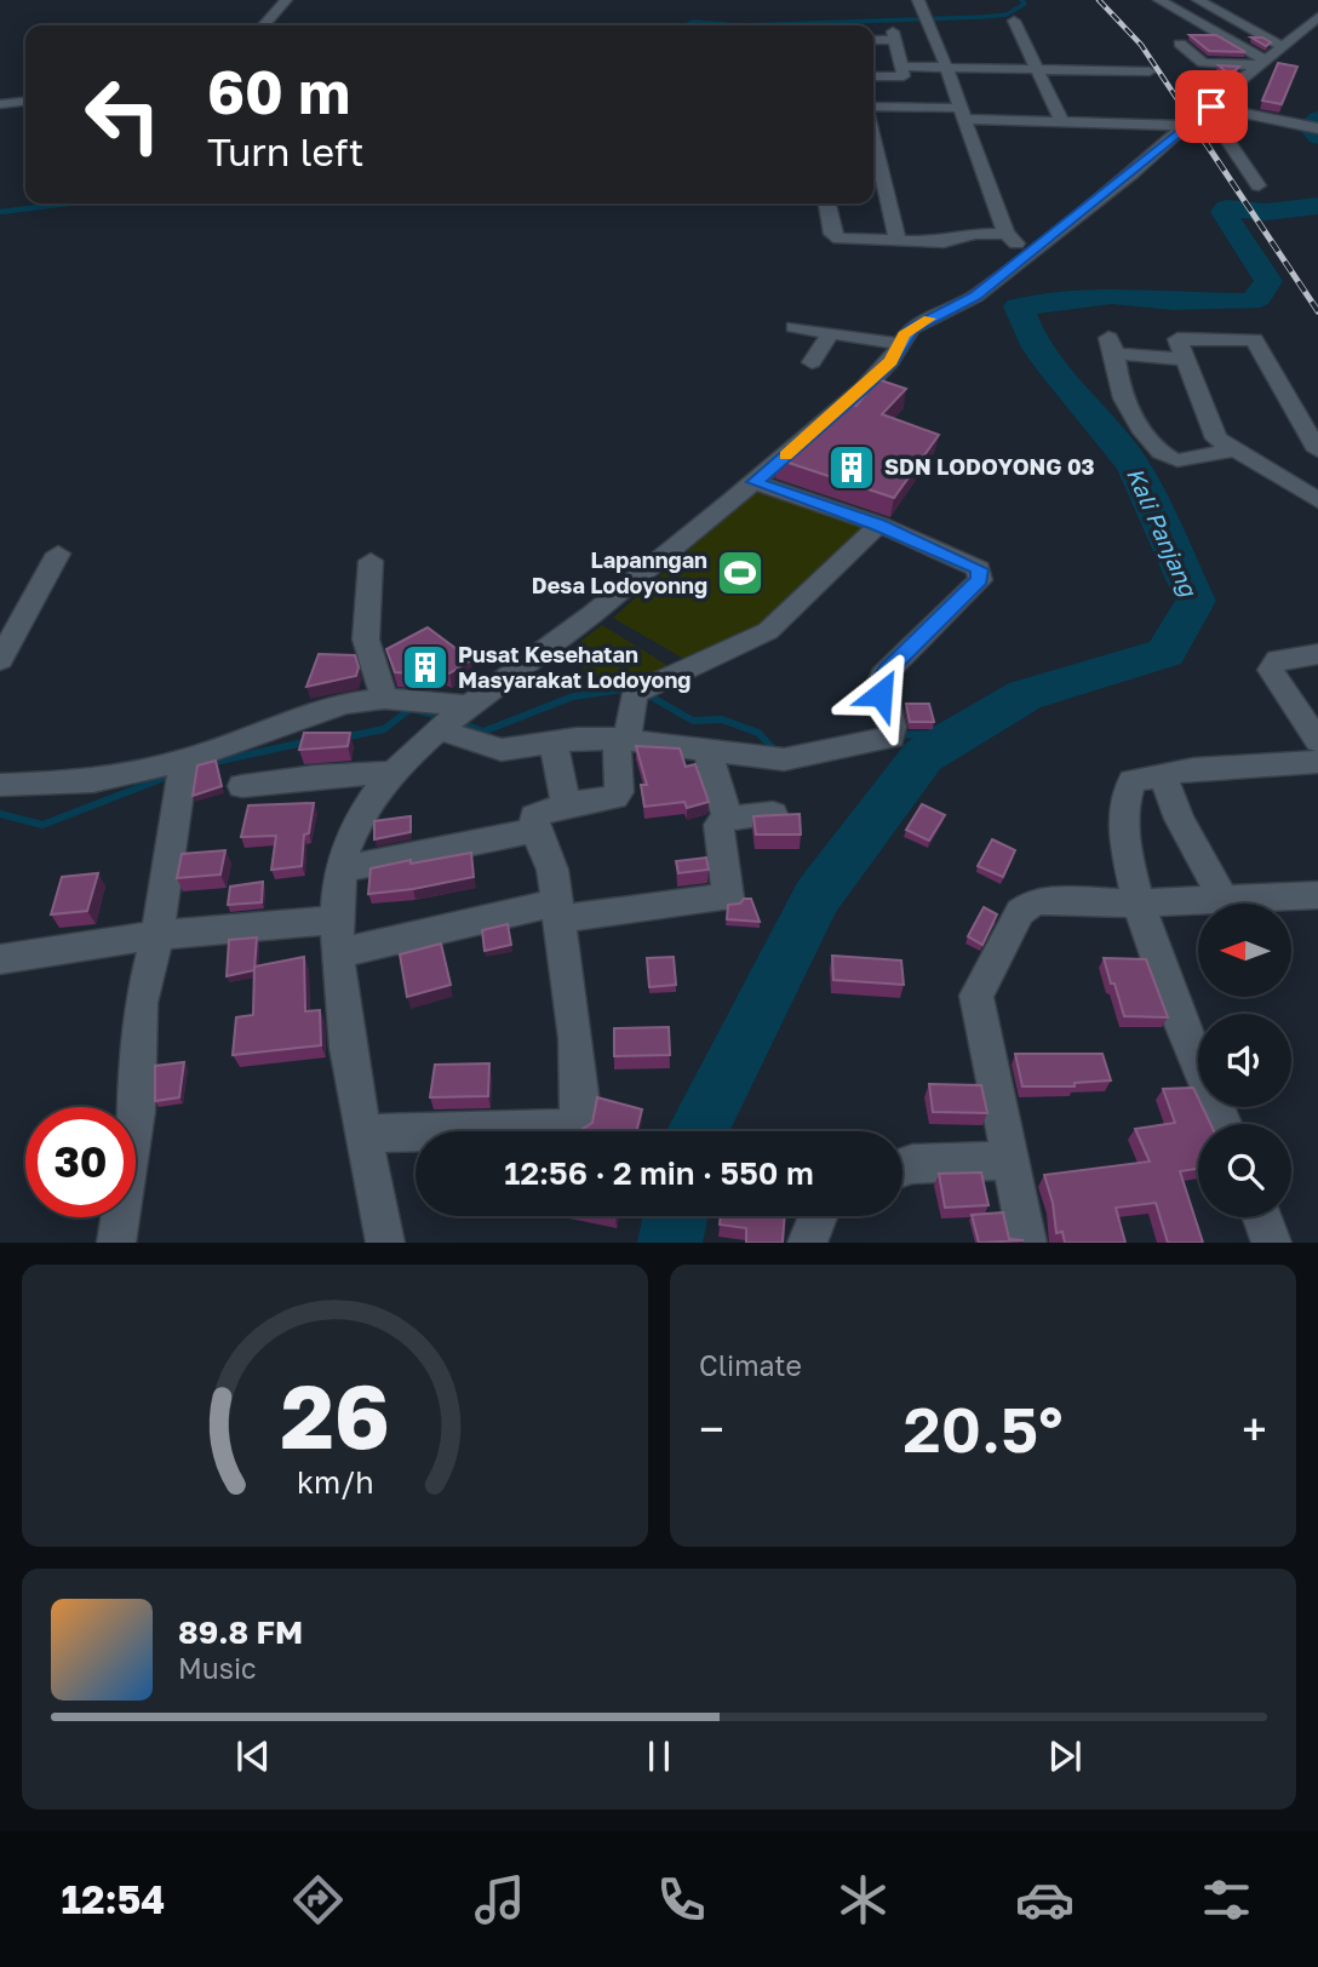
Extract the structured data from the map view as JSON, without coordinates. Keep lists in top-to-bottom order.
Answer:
{
  "water": ["Kali Panjang"],
  "places": {
    "building": ["SDN LODOYONG 03", "Pusat Kesehatan Masyarakat Lodoyong"],
    "sports": ["Lapanngan Desa Lodoyonng"]
  },
  "north": "left",
  "page": {
    "turn": ["60 m", "Turn left"],
    "limit": "30",
    "trip": "12:56 · 2 min · 550 m",
    "tile": "Climate",
    "heat": ["−", "20.5°", "+"],
    "song": ["89.8 FM", "Music"],
    "tabs": "12:54",
    "gauge": ["26", "km/h"]
  }
}
